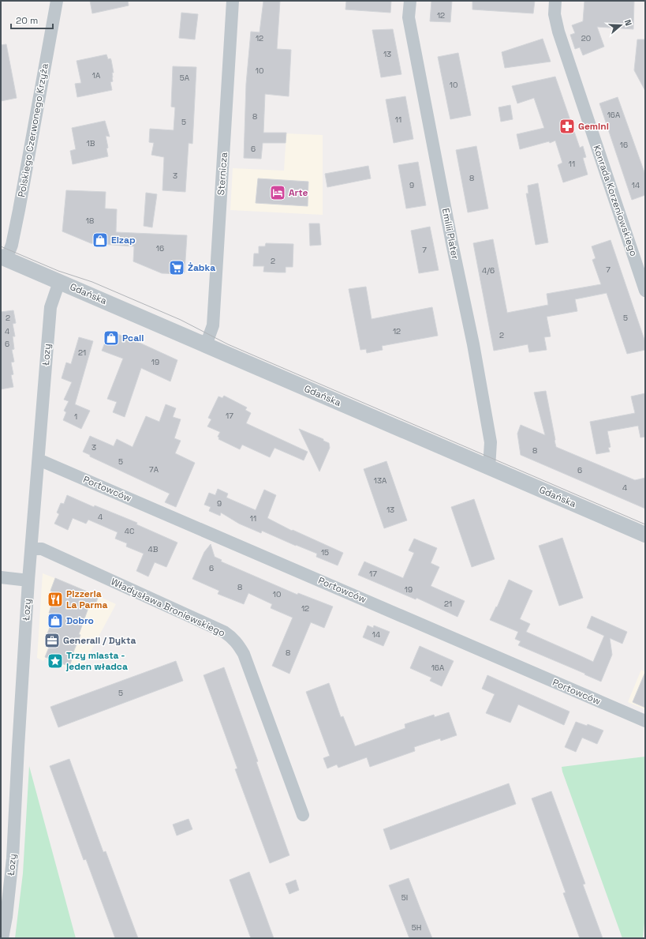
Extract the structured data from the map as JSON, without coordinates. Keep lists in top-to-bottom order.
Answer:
{
  "streets": {
    "street": [
      "Polskiego Czerwonego Krzyża",
      "Sternicza",
      "Konrada Korzeniowskiego",
      "Emilii Plater",
      "Gdańska",
      "Łozy",
      "Portowców",
      "Władysława Broniewskiego"
    ]
  },
  "crossings": [
    ["Polskiego Czerwonego Krzyża", "Gdańska"],
    ["Sternicza", "Gdańska"],
    ["Emilii Plater", "Gdańska"],
    ["Gdańska", "Łozy"],
    ["Łozy", "Portowców"],
    ["Łozy", "Władysława Broniewskiego"]
  ],
  "places": {
    "pharmacy": ["Gemini"],
    "hotel": ["Arte"],
    "shop": ["Elzap", "Pcall", "Dobro"],
    "supermarket": ["Żabka"],
    "restaurant": ["Pizzeria La Parma"],
    "office": ["Generali / Dykta"],
    "place": ["Trzy miasta - jeden władca"]
  },
  "house_numbers": [
    "12",
    "12",
    "20",
    "13",
    "10",
    "1A",
    "5A",
    "10",
    "16A",
    "8",
    "11",
    "5",
    "1B",
    "16",
    "6",
    "11",
    "3",
    "8",
    "9",
    "14",
    "18",
    "16",
    "7",
    "2",
    "7",
    "4/6",
    "2",
    "5",
    "4",
    "12",
    "2",
    "6",
    "21",
    "19",
    "17",
    "1",
    "3",
    "8",
    "5",
    "7A",
    "6",
    "13A",
    "4",
    "9",
    "13",
    "4",
    "11",
    "4C",
    "4B",
    "15",
    "6",
    "17",
    "8",
    "19",
    "10",
    "21",
    "12",
    "14",
    "8",
    "16A",
    "5",
    "5I",
    "5H"
  ],
  "scale_bar": "20 m",
  "north": "right"
}
